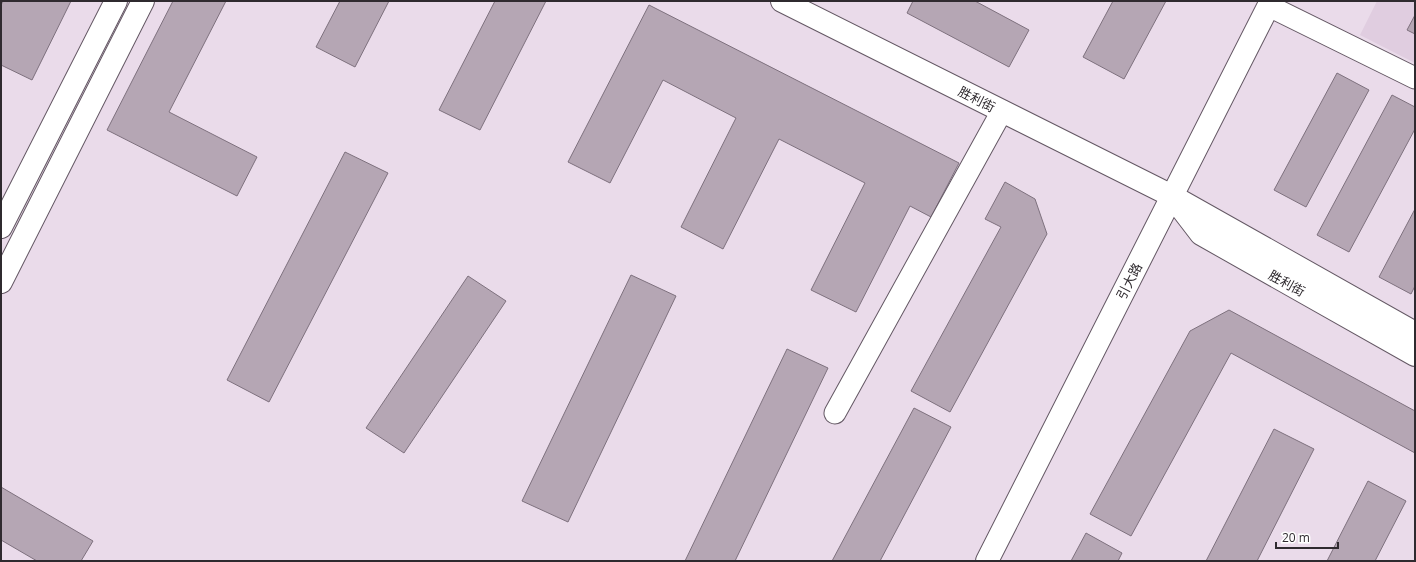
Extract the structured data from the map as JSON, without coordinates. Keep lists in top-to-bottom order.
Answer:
{
  "streets": {
    "street": ["胜利街", "引大路"]
  },
  "crossings": [
    ["胜利街", "引大路"]
  ],
  "scale_bar": "20 m"
}
